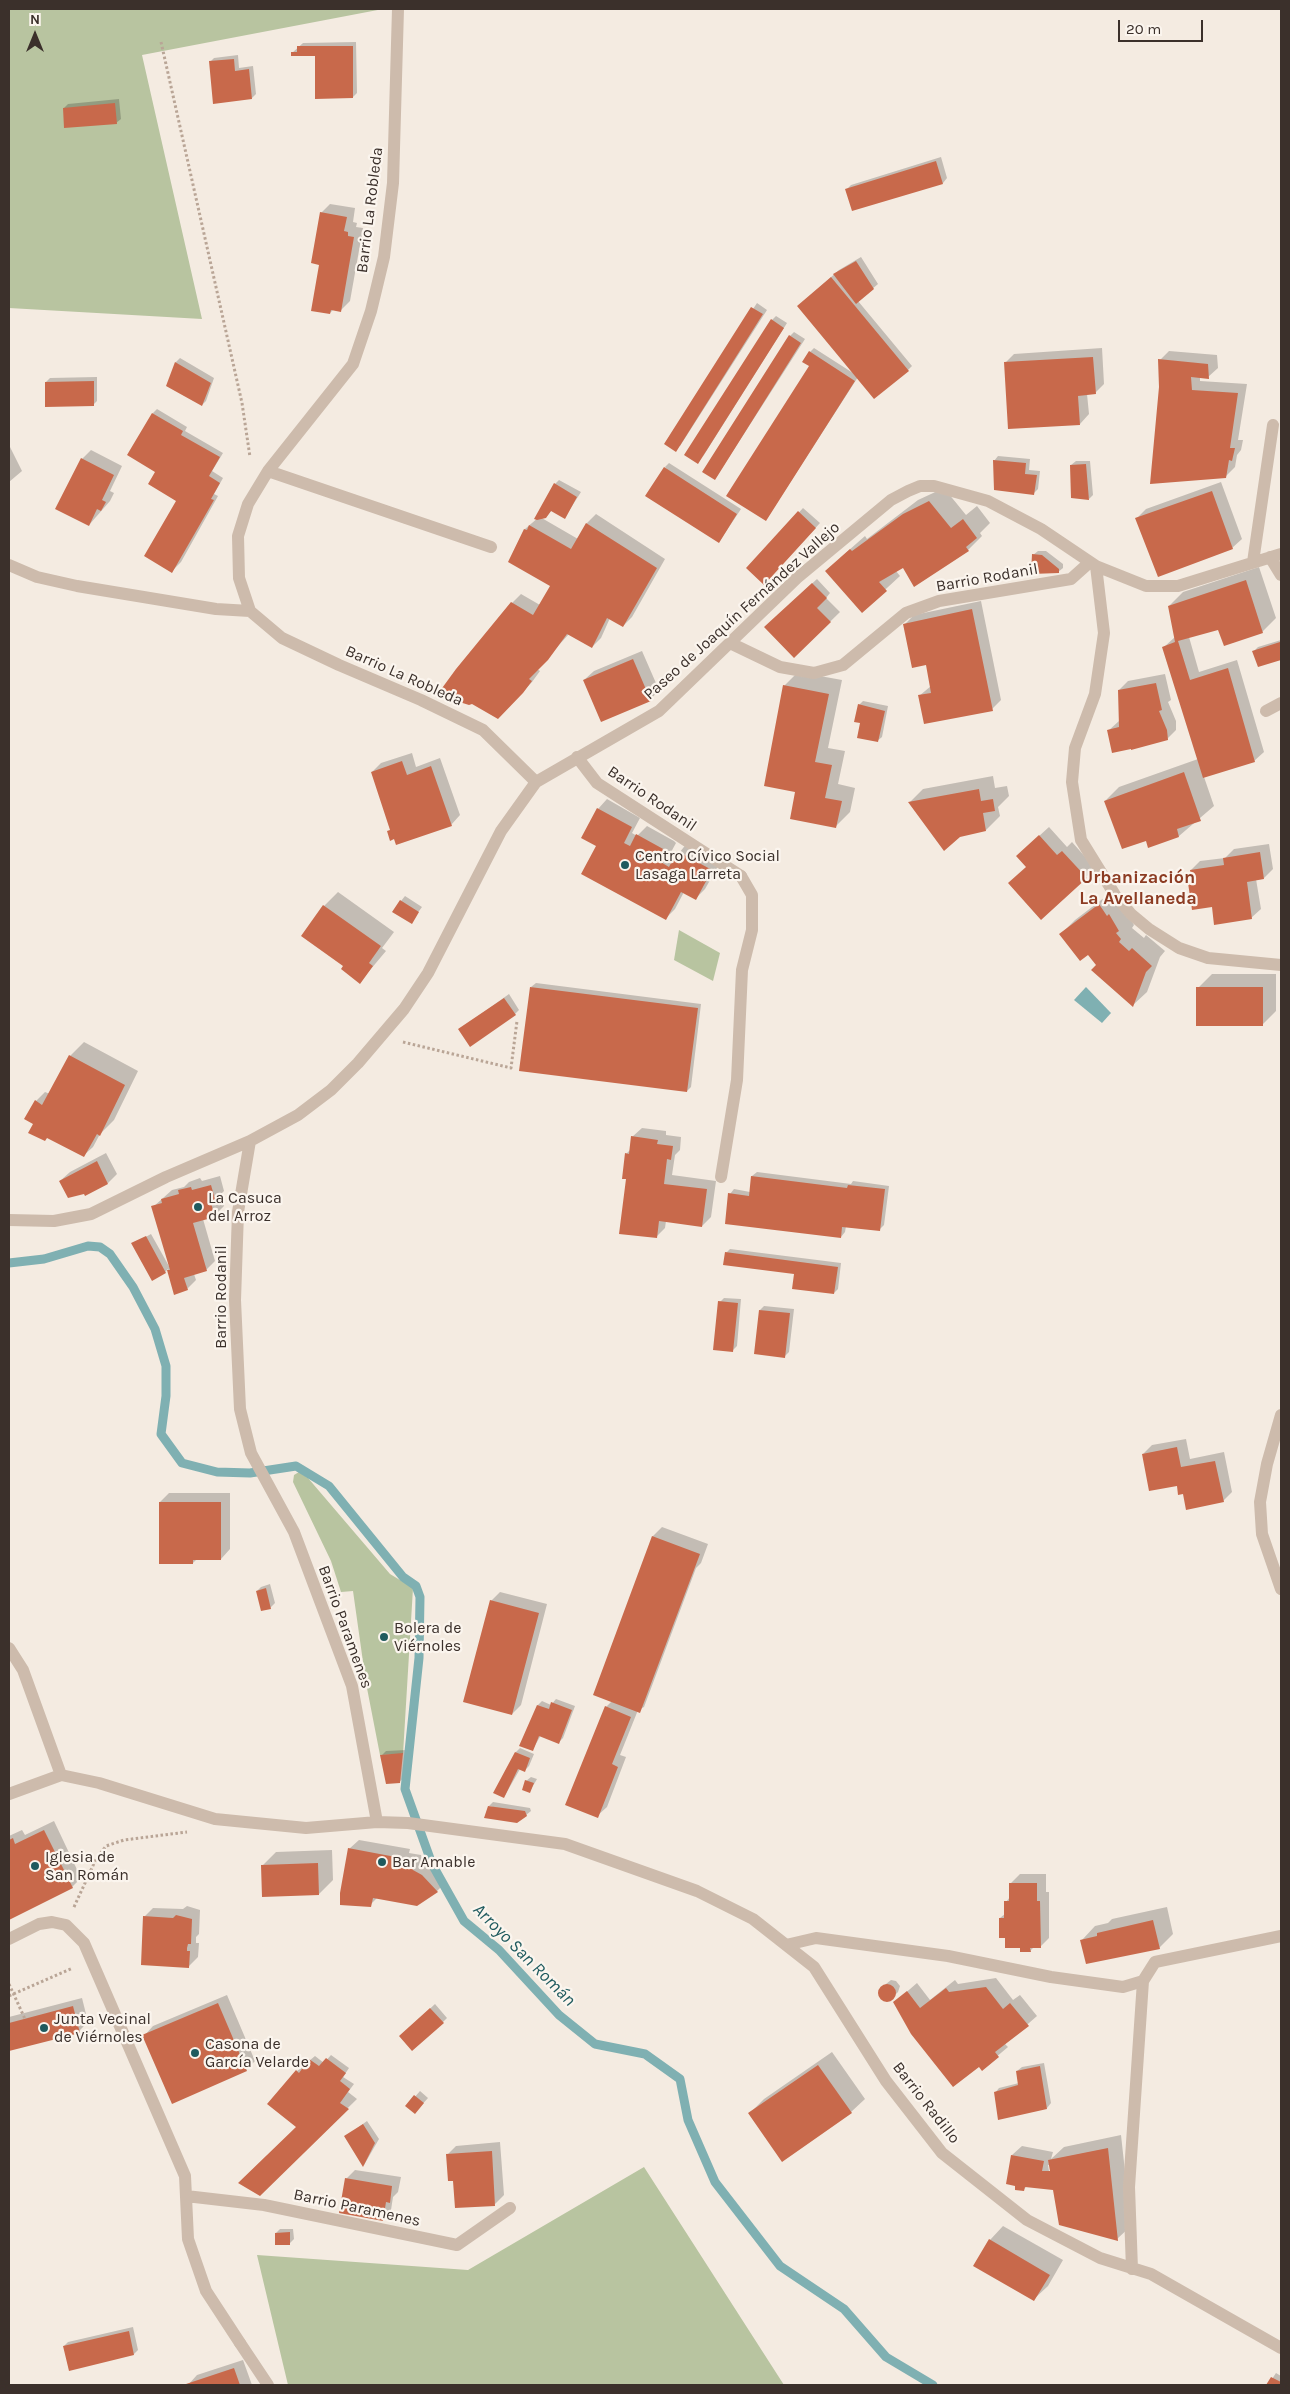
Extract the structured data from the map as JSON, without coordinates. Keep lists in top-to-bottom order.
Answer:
{
  "streets": {
    "street": [
      "Barrio La Robleda",
      "Barrio Rodanil",
      "Paseo de Joaquín Fernández Vallejo",
      "Barrio Paramenes",
      "Barrio Radillo"
    ]
  },
  "crossings": [
    ["Barrio La Robleda", "Paseo de Joaquín Fernández Vallejo"],
    ["Barrio Rodanil", "Paseo de Joaquín Fernández Vallejo"],
    ["Barrio Rodanil", "Barrio Paramenes"],
    ["Barrio Paramenes", "Barrio Radillo"]
  ],
  "districts": ["Urbanización La Avellaneda"],
  "water": ["Arroyo San Román"],
  "places": [
    "Centro Cívico Social Lasaga Larreta",
    "La Casuca del Arroz",
    "Bolera de Viérnoles",
    "Bar Amable",
    "Iglesia de San Román",
    "Junta Vecinal de Viérnoles",
    "Casona de García Velarde"
  ],
  "scale_bar": "20 m",
  "north": "top"
}
